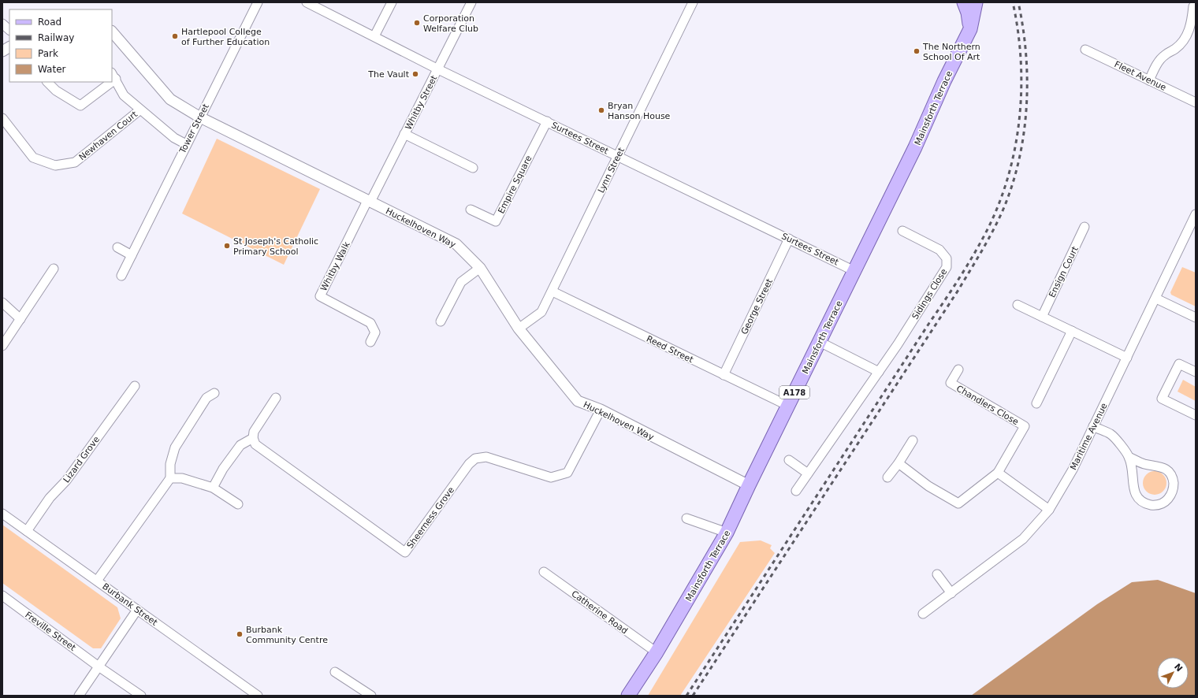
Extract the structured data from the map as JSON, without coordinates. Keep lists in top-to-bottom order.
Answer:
{
  "streets": {
    "main road": ["Mainsforth Terrace", "A178"],
    "street": [
      "Fleet Avenue",
      "Whitby Street",
      "Tower Street",
      "Newhaven Court",
      "Surtees Street",
      "Lynn Street",
      "Empire Square",
      "Huckelhoven Way",
      "Whitby Walk",
      "Ensign Court",
      "Sidings Close",
      "George Street",
      "Reed Street",
      "Chandlers Close",
      "Maritime Avenue",
      "Lizard Grove",
      "Sheerness Grove",
      "Burbank Street",
      "Catherine Road",
      "Freville Street"
    ]
  },
  "crossings": [
    ["Whitby Street", "Surtees Street"],
    ["Whitby Street", "Huckelhoven Way"],
    ["Whitby Street", "Whitby Walk"],
    ["Mainsforth Terrace", "Surtees Street"],
    ["Mainsforth Terrace", "Huckelhoven Way"],
    ["Mainsforth Terrace", "Reed Street"],
    ["Mainsforth Terrace", "Catherine Road"],
    ["Tower Street", "Huckelhoven Way"],
    ["Surtees Street", "Lynn Street"],
    ["Surtees Street", "Empire Square"],
    ["Surtees Street", "George Street"],
    ["Lynn Street", "Huckelhoven Way"],
    ["Lynn Street", "Reed Street"],
    ["Huckelhoven Way", "Whitby Walk"],
    ["Huckelhoven Way", "Sheerness Grove"],
    ["George Street", "Reed Street"],
    ["Lizard Grove", "Burbank Street"]
  ],
  "places": [
    "Corporation Welfare Club",
    "Hartlepool College of Further Education",
    "The Northern School Of Art",
    "The Vault",
    "Bryan Hanson House",
    "St Joseph's Catholic Primary School",
    "Burbank Community Centre"
  ],
  "legend": [
    "Road",
    "Railway",
    "Park",
    "Water"
  ],
  "north": "top right"
}
